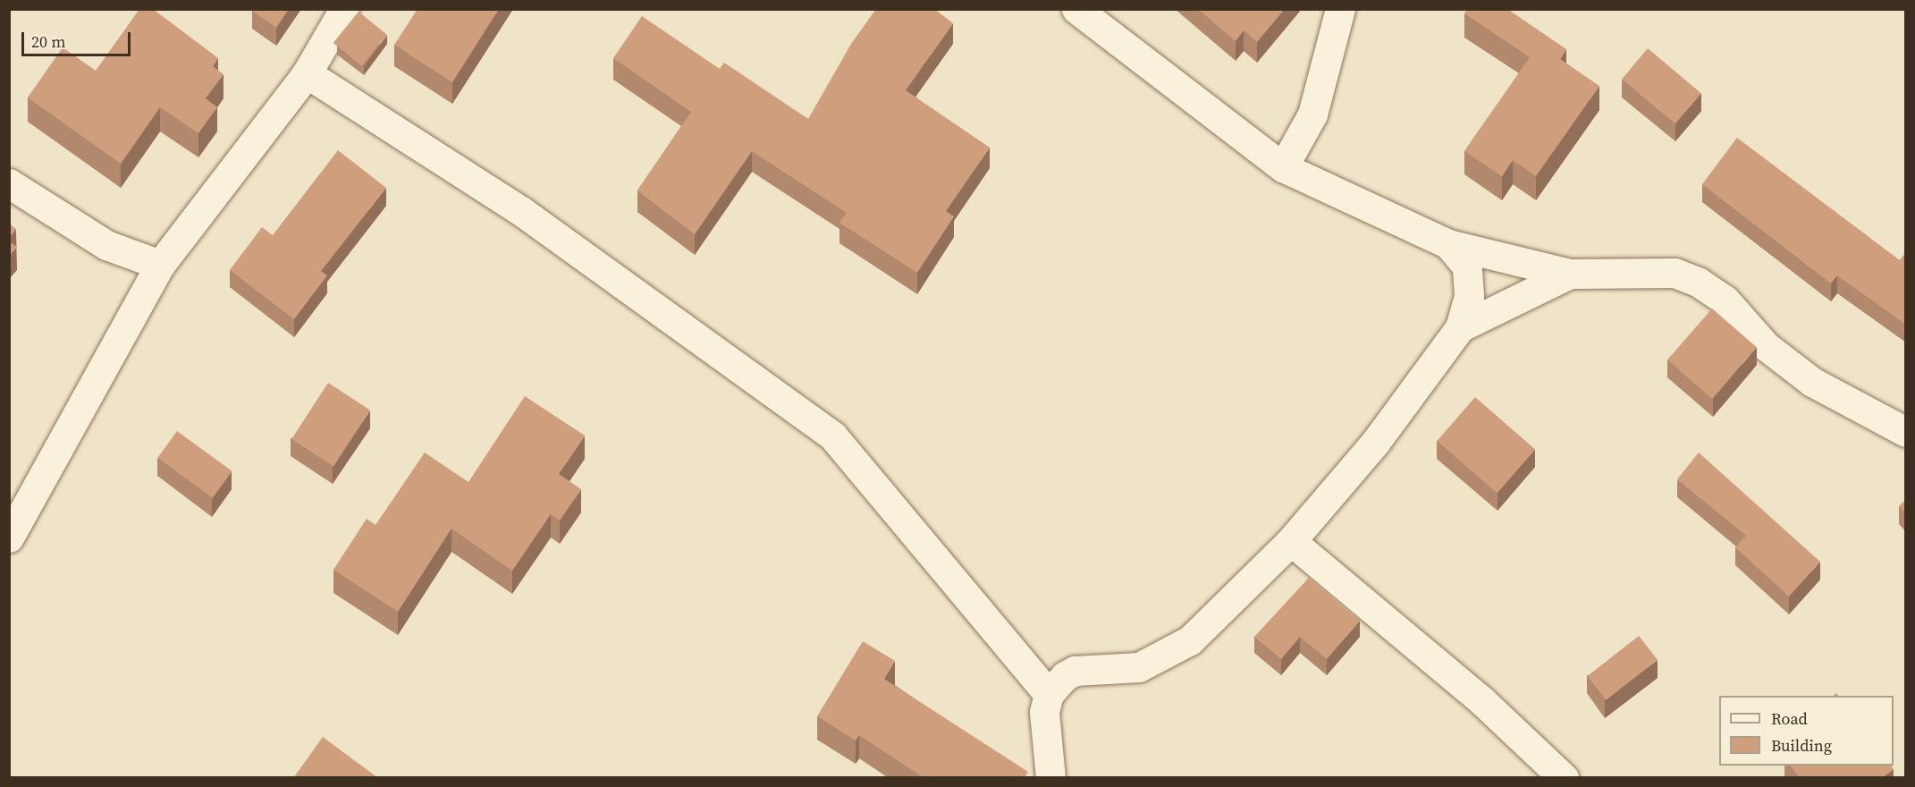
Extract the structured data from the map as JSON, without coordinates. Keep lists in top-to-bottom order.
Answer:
{
  "legend": ["Road", "Building"],
  "scale_bar": "20 m"
}
